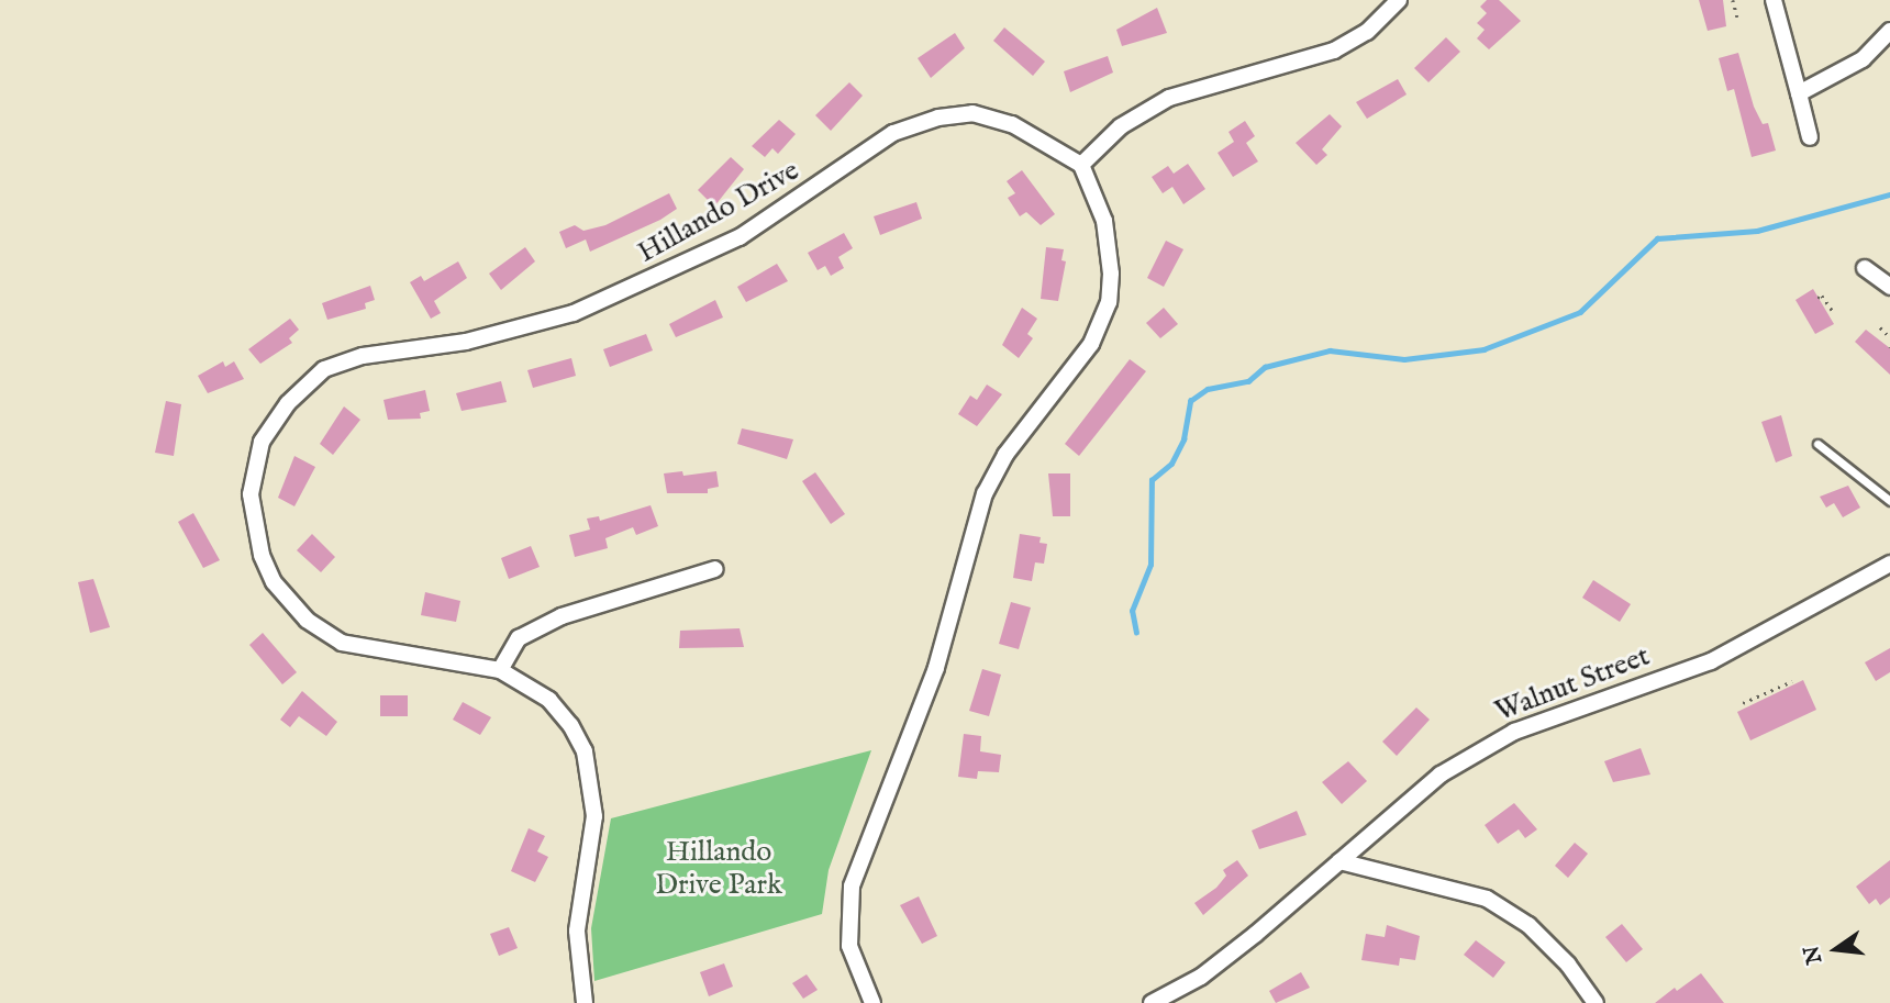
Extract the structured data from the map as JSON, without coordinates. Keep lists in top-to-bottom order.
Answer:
{
  "streets": {
    "street": ["Hillando Drive", "Walnut Street"]
  },
  "parks": ["Hillando Drive Park"],
  "north": "left"
}
